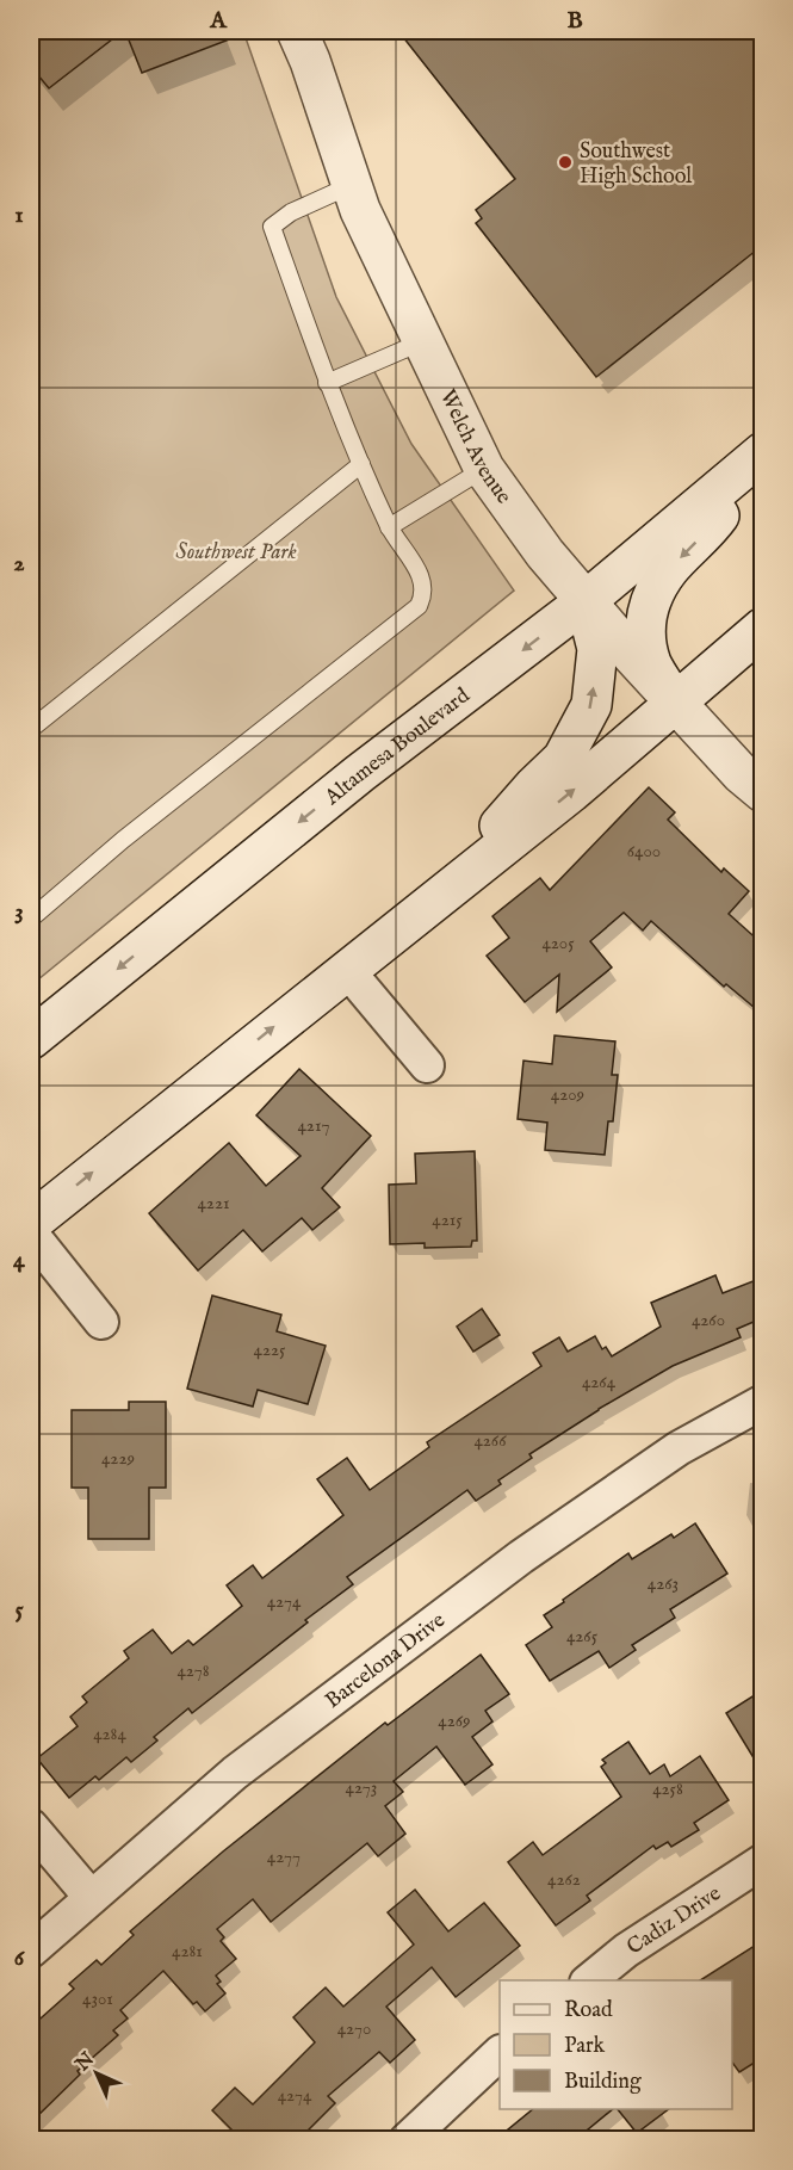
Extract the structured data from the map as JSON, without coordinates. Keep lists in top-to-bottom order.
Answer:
{
  "streets": {
    "main road": ["Welch Avenue", "Altamesa Boulevard"],
    "street": ["Barcelona Drive", "Cadiz Drive"]
  },
  "crossings": [
    ["Welch Avenue", "Altamesa Boulevard"]
  ],
  "parks": ["Southwest Park"],
  "places": ["Southwest High School"],
  "house_numbers": [
    "6400",
    "4205",
    "4209",
    "4217",
    "4221",
    "4215",
    "4260",
    "4225",
    "4264",
    "4266",
    "4229",
    "4263",
    "4274",
    "4265",
    "4278",
    "4269",
    "4284",
    "4273",
    "4258",
    "4277",
    "4262",
    "4281",
    "4301",
    "4270",
    "4274"
  ],
  "legend": ["Road", "Park", "Building"],
  "north": "top left",
  "grid": {
    "columns": ["A", "B"],
    "rows": [
      "1",
      "2",
      "3",
      "4",
      "5",
      "6"
    ]
  }
}
